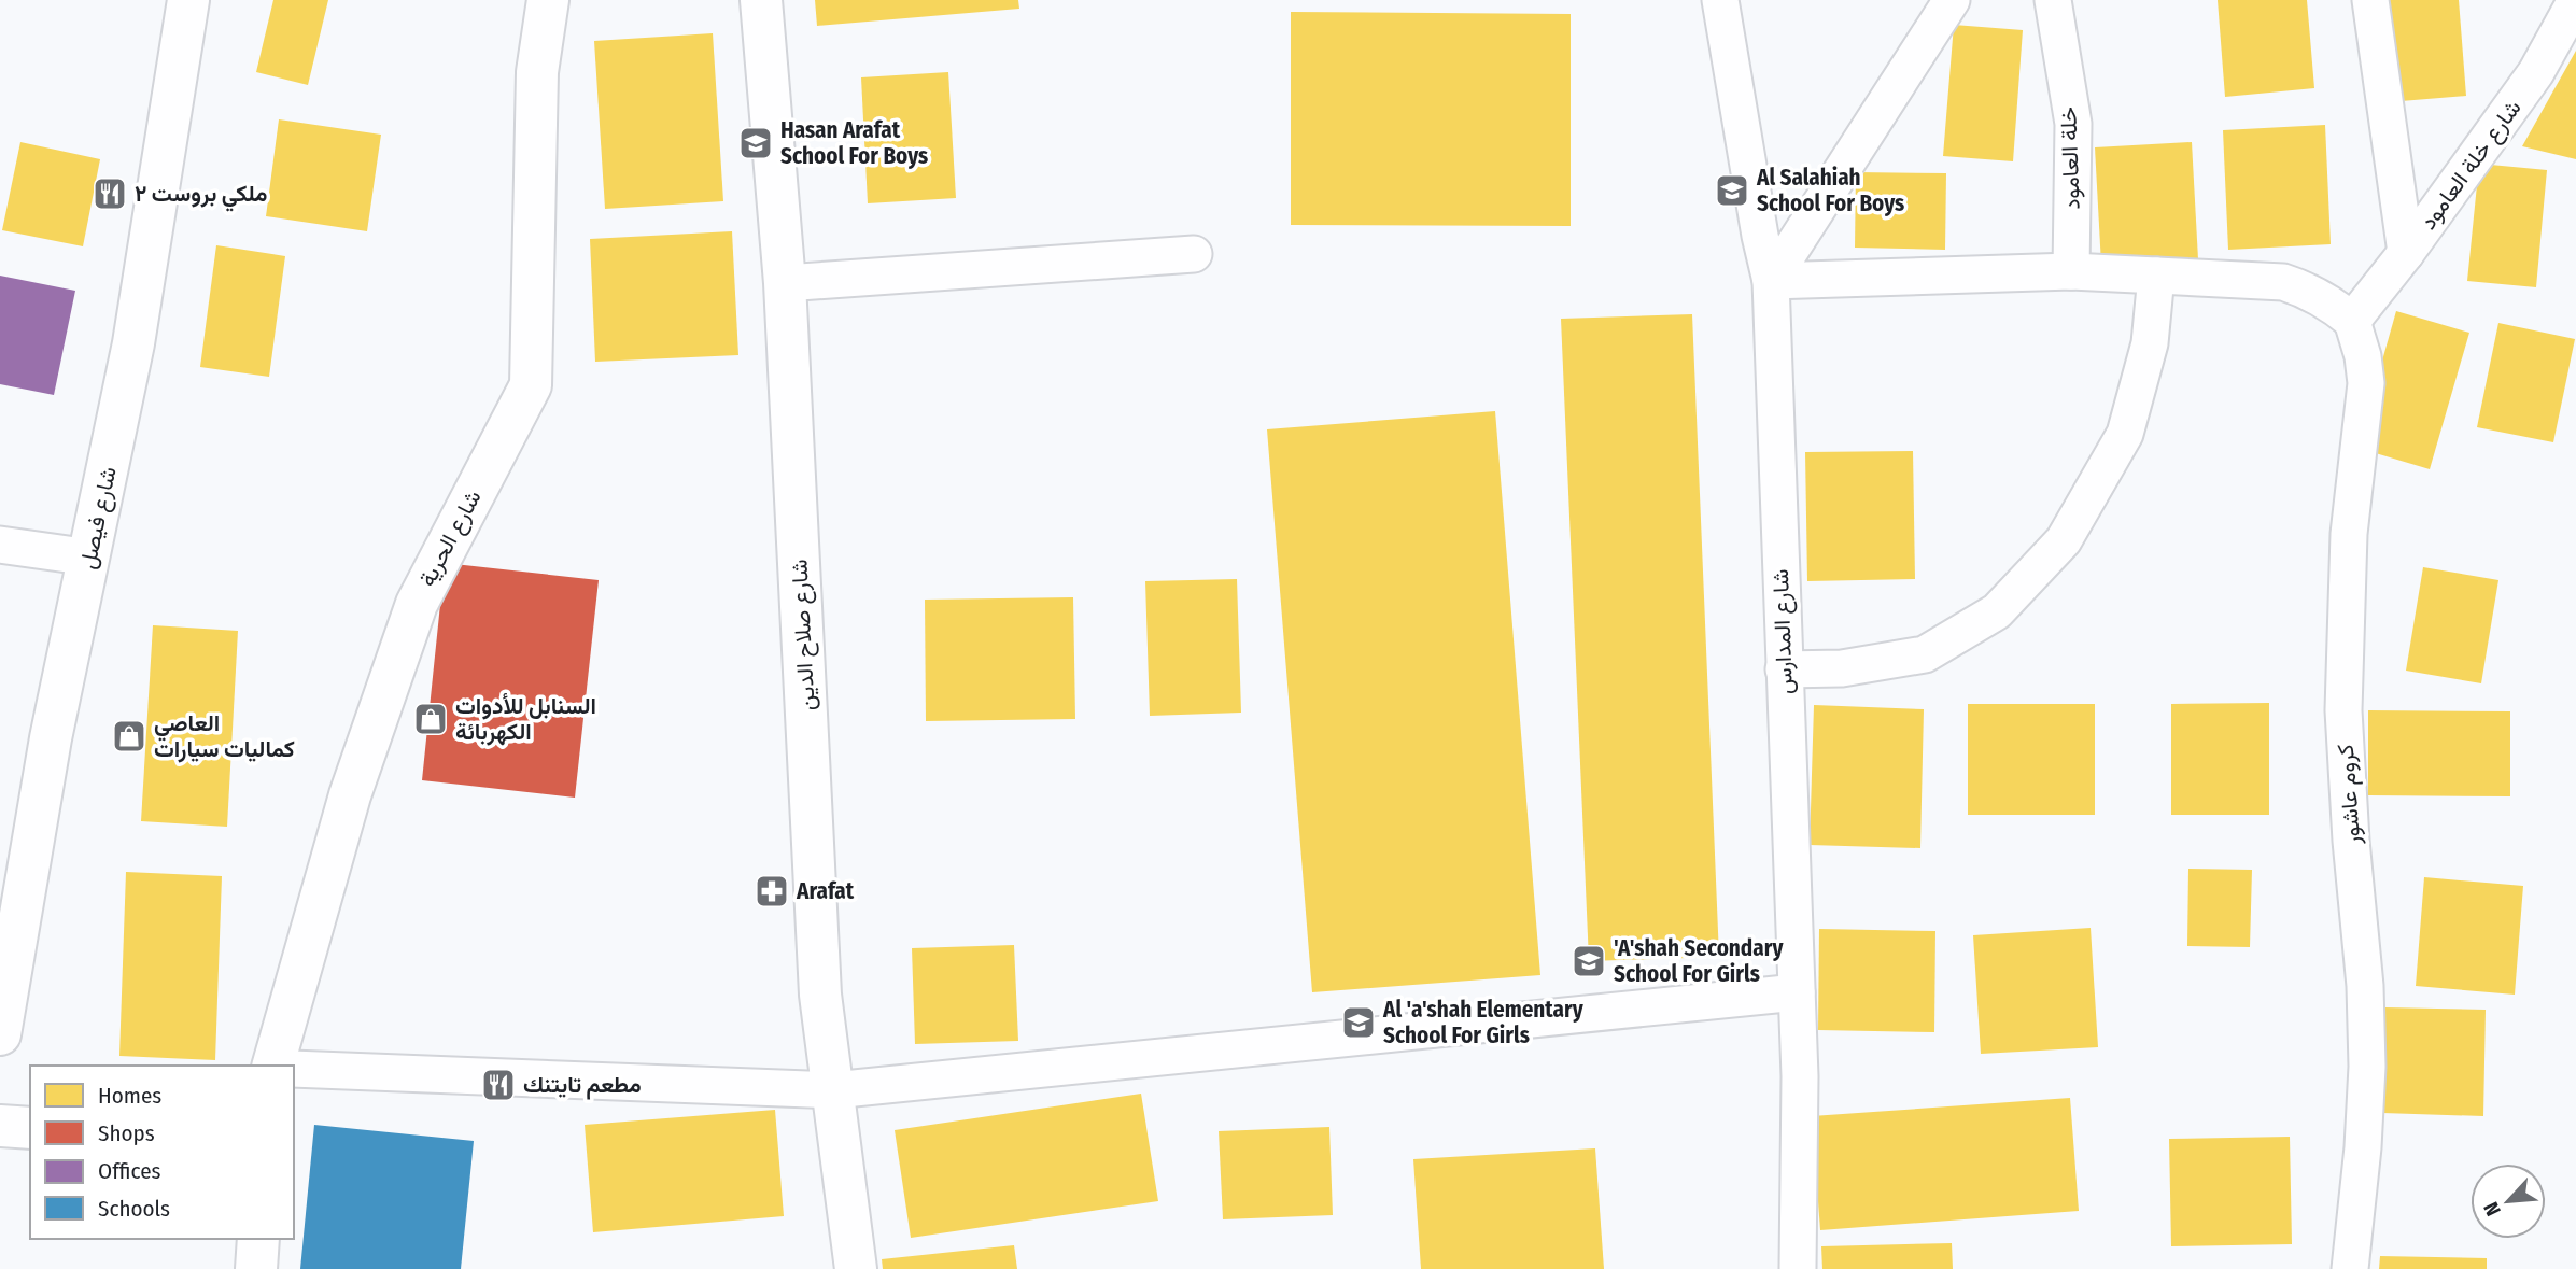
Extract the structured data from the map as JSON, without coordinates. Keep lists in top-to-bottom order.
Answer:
{
  "streets": {
    "main road": ["شارع فيصل", "شارع الحرية", "شارع صلاح الدين"],
    "street": [
      "خلة العامود",
      "شارع خلة العامود",
      "شارع المدارس",
      "كروم عاشور"
    ]
  },
  "crossings": [
    ["شارع خلة العامود", "كروم عاشور"]
  ],
  "places": {
    "school or university": [
      "Hasan Arafat School For Boys",
      "Al Salahiah School For Boys",
      "'A'shah Secondary School For Girls",
      "Al 'a'shah Elementary School For Girls"
    ],
    "restaurant": ["ملكي بروست ٢", "مطعم تايتنك"],
    "shop": ["السنابل للأدوات الكهربائة", "العاصي كماليات سيارات"],
    "pharmacy": ["Arafat"]
  },
  "legend": [
    "Homes",
    "Shops",
    "Offices",
    "Schools"
  ],
  "north": "bottom left"
}
